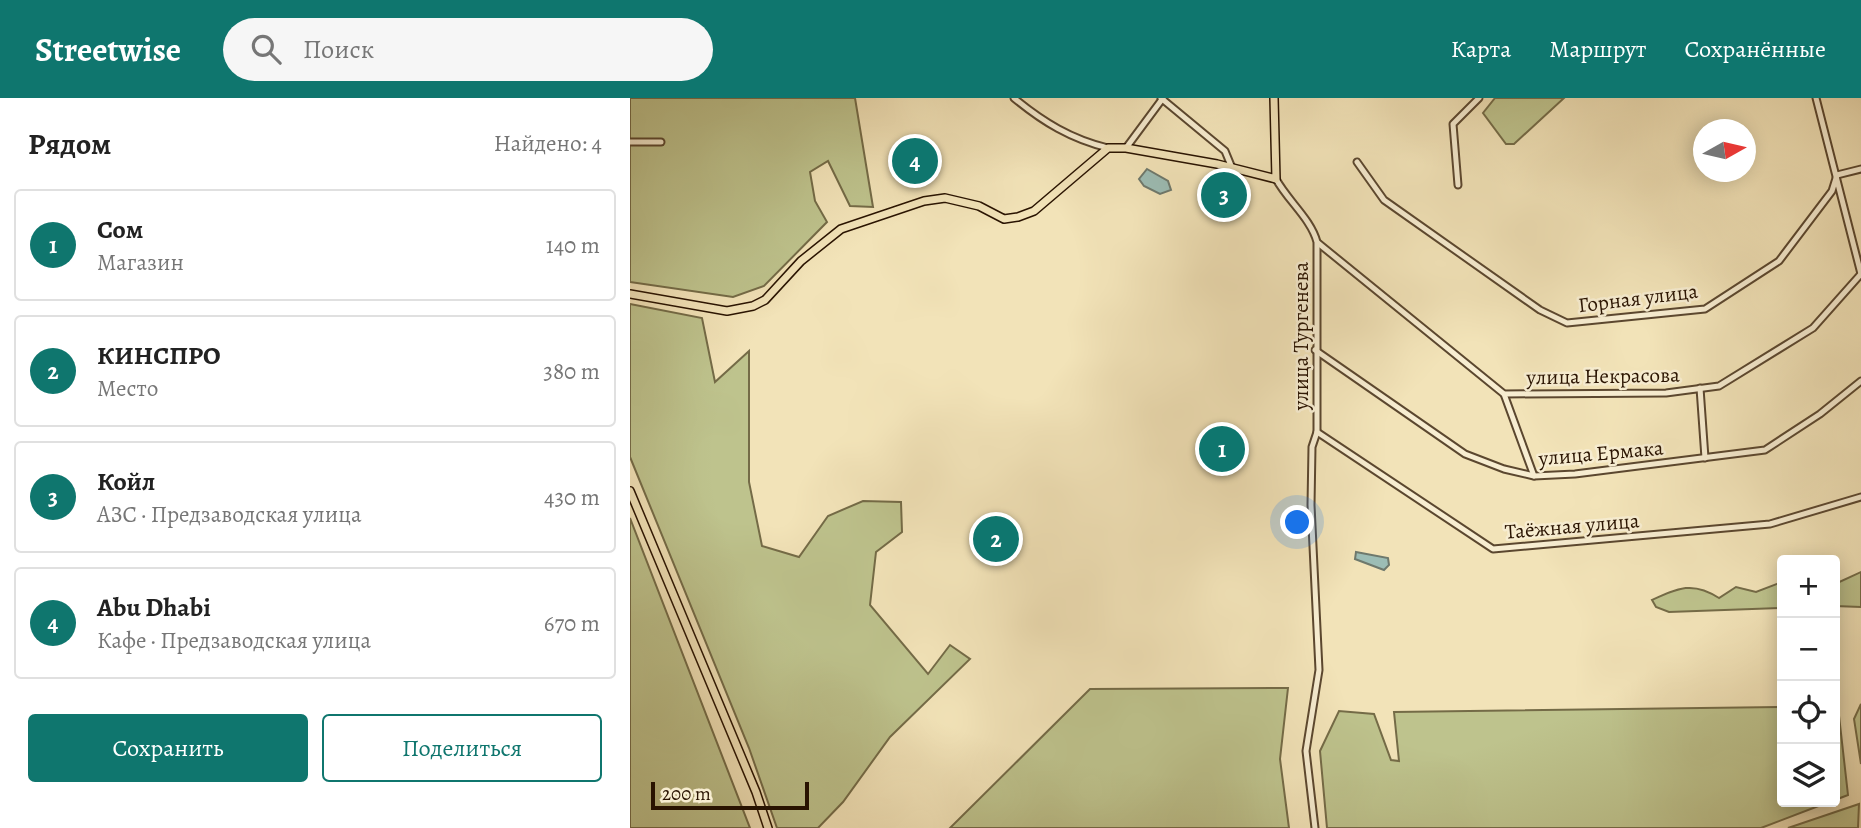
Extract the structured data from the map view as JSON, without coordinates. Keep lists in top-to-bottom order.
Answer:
{
  "streets": {
    "street": [
      "Горная улица",
      "улица Тургенева",
      "улица Некрасова",
      "улица Ермака",
      "Таёжная улица"
    ]
  },
  "crossings": [
    ["улица Тургенева", "улица Некрасова"],
    ["улица Тургенева", "улица Ермака"],
    ["улица Тургенева", "Таёжная улица"]
  ],
  "scale_bar": "200 m",
  "north": "right",
  "page": {
    "header": "Streetwise",
    "search": "Поиск",
    "nav": ["Карта", "Маршрут", "Сохранённые"],
    "heading": ["Рядом", "Найдено: 4"],
    "pins": [
      "4",
      "3",
      "1",
      "2"
    ],
    "list": [
      {
        "mark": "1",
        "name": "Сом",
        "note": "Магазин",
        "value": "140 m"
      },
      {
        "mark": "2",
        "name": "КИНСПРО",
        "note": "Место",
        "value": "380 m"
      },
      {
        "mark": "3",
        "name": "Койл",
        "note": "АЗС · Предзаводская улица",
        "value": "430 m"
      },
      {
        "mark": "4",
        "name": "Abu Dhabi",
        "note": "Кафе · Предзаводская улица",
        "value": "670 m"
      }
    ],
    "map_buttons": ["+", "−"],
    "buttons": ["Сохранить", "Поделиться"],
    "scale": "200 m"
  }
}
